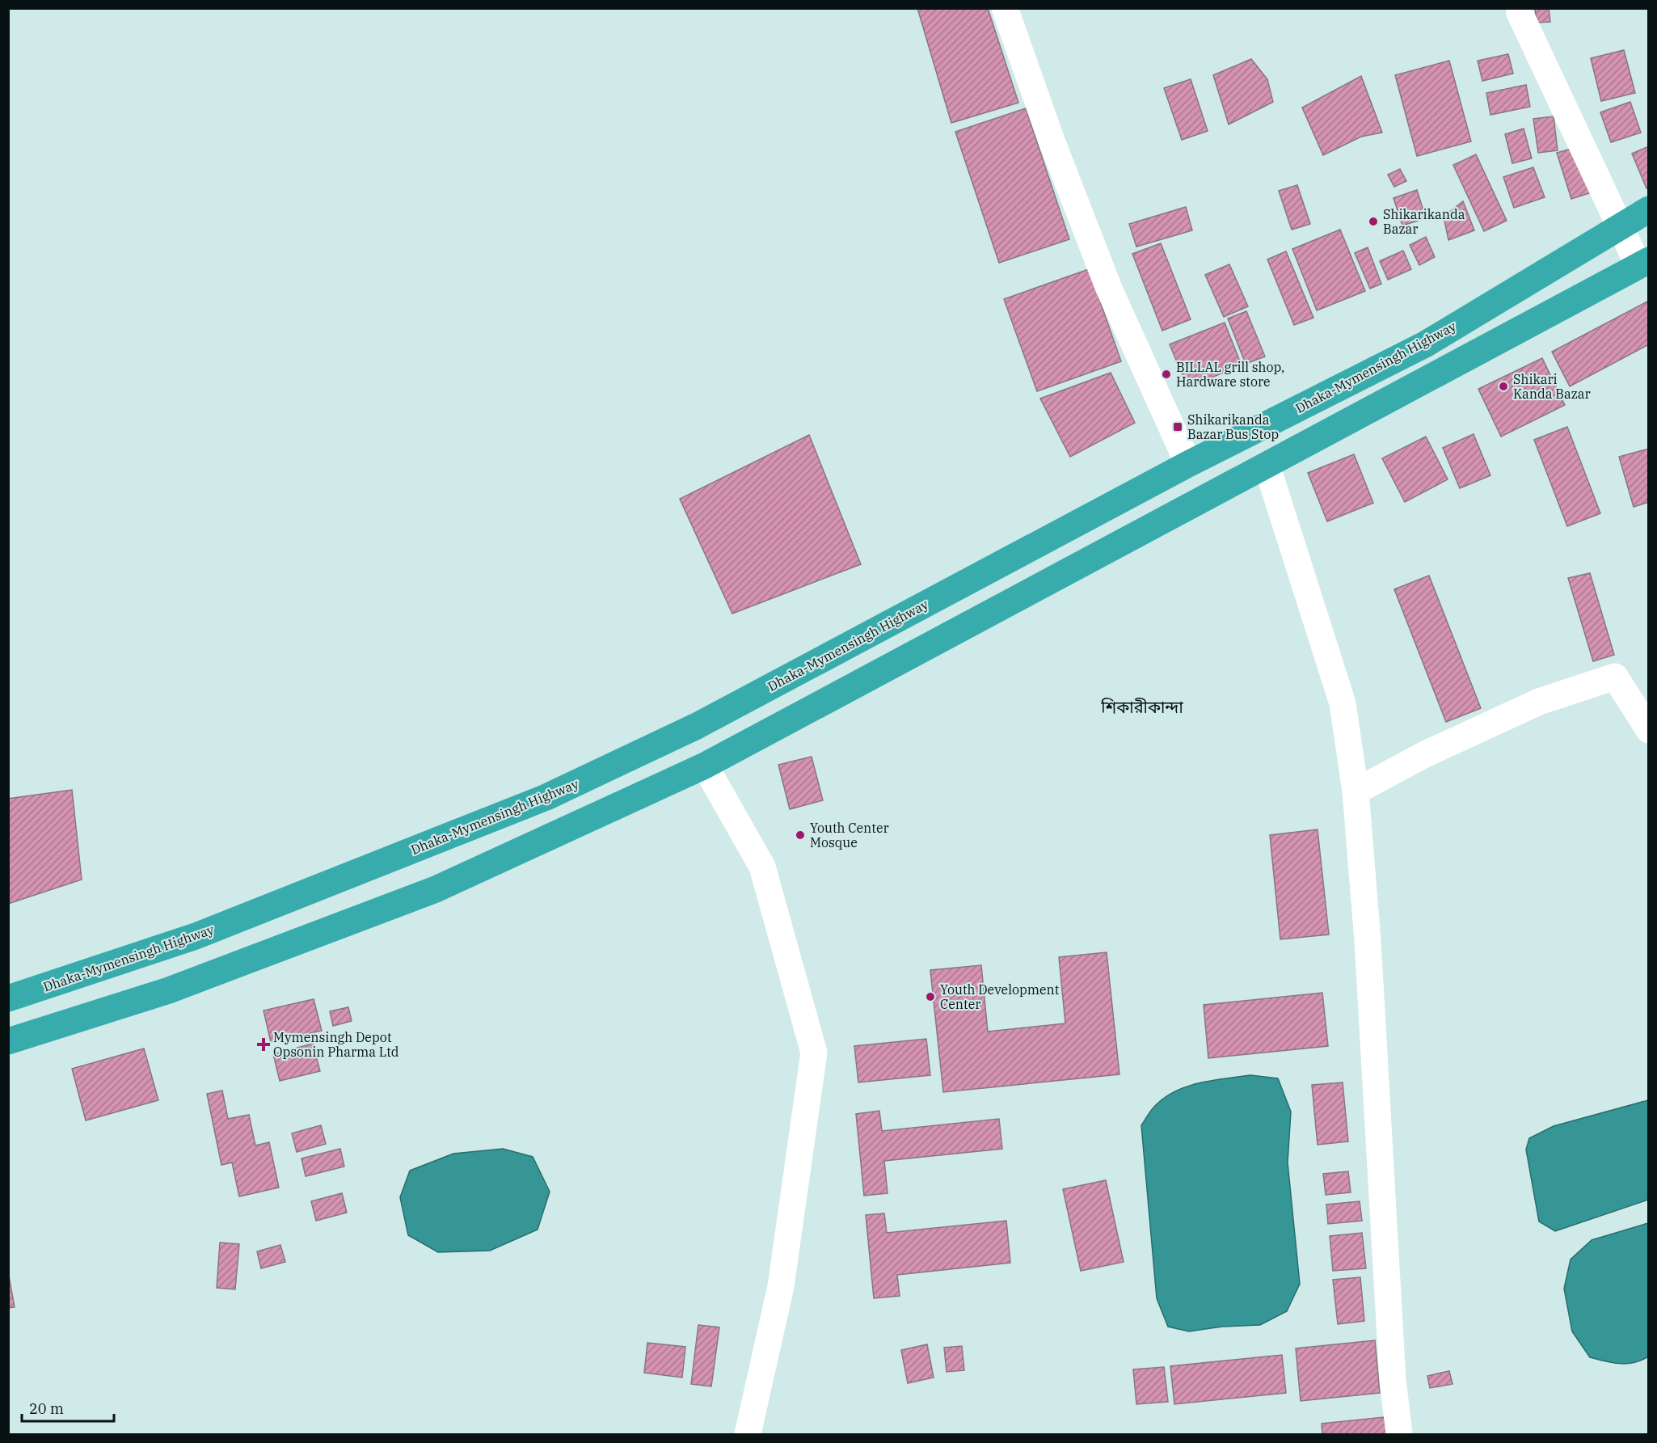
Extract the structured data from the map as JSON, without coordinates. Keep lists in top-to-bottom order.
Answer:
{
  "streets": {
    "highway": ["Dhaka-Mymensingh Highway"]
  },
  "districts": ["শিকারীকান্দা"],
  "places": {
    "other": [
      "Shikarikanda Bazar",
      "BILLAL grill shop, Hardware store",
      "Shikari Kanda Bazar",
      "Youth Center Mosque",
      "Youth Development Center"
    ],
    "transit": ["Shikarikanda Bazar Bus Stop"],
    "health": ["Mymensingh Depot Opsonin Pharma Ltd"]
  },
  "scale_bar": "20 m"
}
